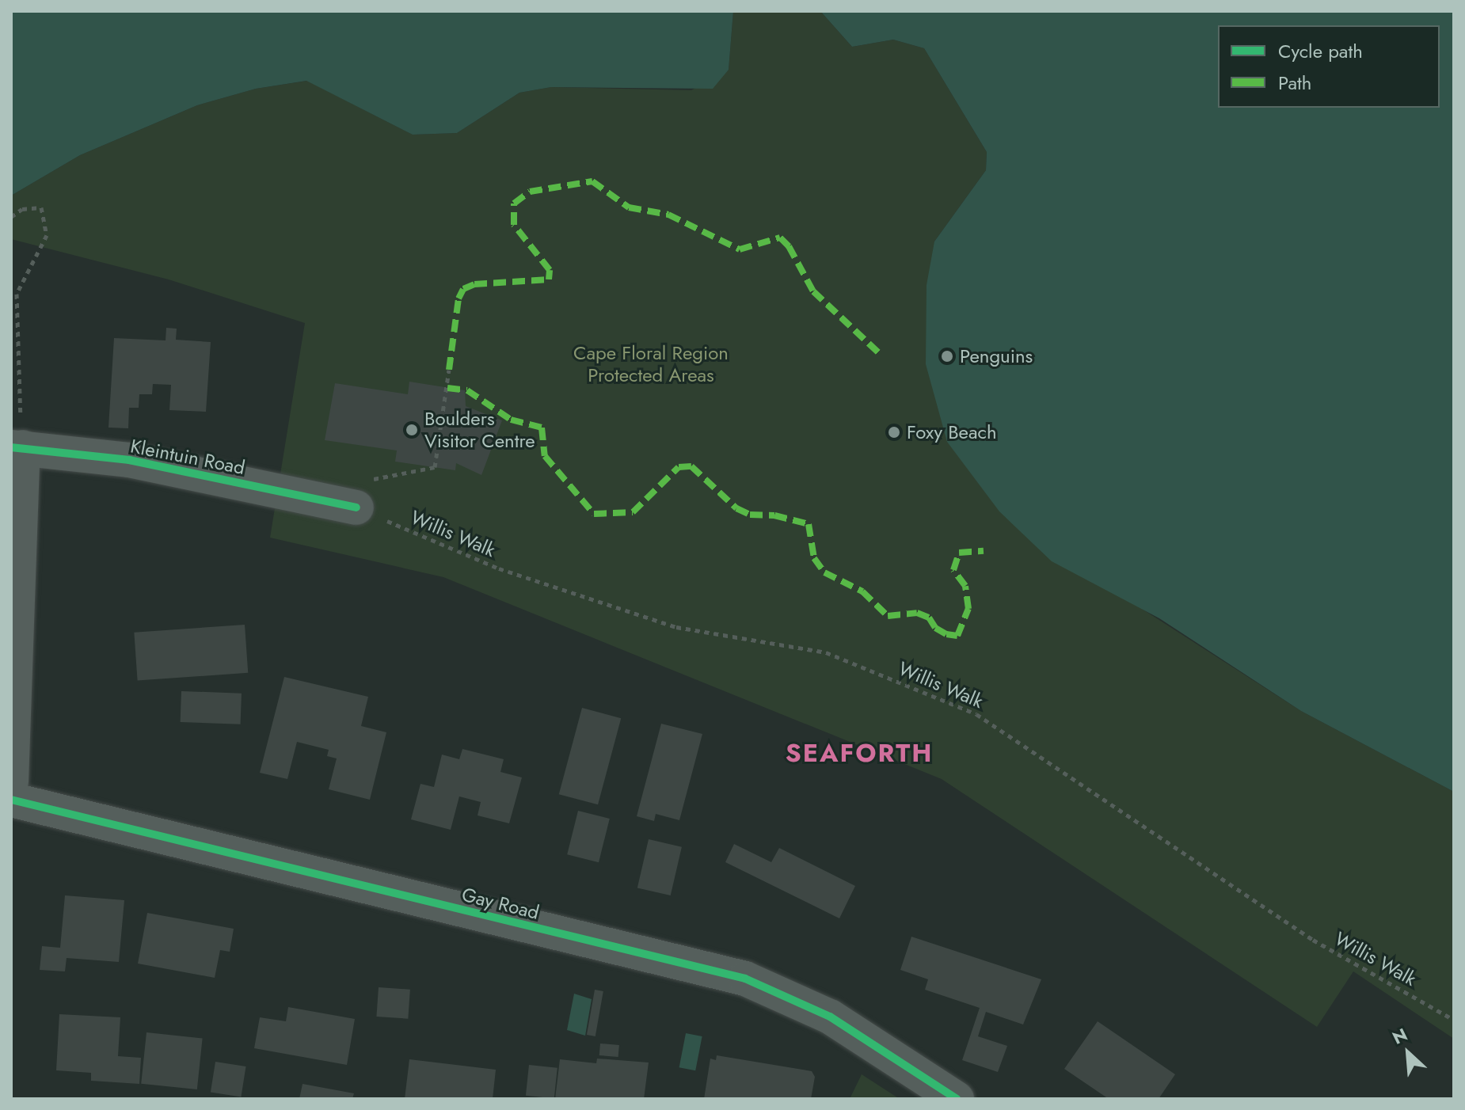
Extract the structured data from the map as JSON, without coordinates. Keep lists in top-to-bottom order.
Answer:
{
  "streets": {
    "street": ["Kleintuin Road", "Gay Road"],
    "path": ["Willis Walk"]
  },
  "crossings": [
    ["Kleintuin Road", "Willis Walk"]
  ],
  "districts": ["SEAFORTH"],
  "parks": ["Cape Floral Region Protected Areas"],
  "places": ["Penguins", "Boulders Visitor Centre", "Foxy Beach"],
  "legend": ["Cycle path", "Path"],
  "north": "top left"
}
